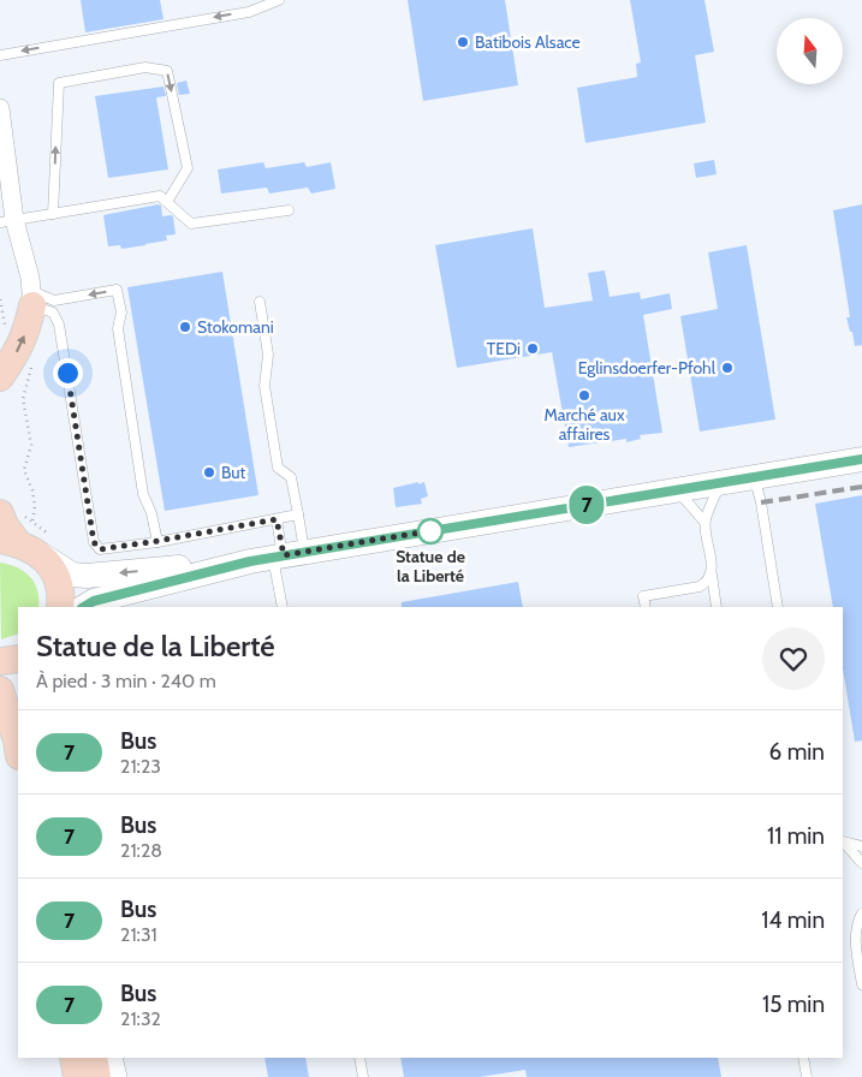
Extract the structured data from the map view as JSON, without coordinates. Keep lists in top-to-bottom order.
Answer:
{
  "places": [
    "Batibois Alsace",
    "Stokomani",
    "TEDi",
    "Eglinsdoerfer-Pfohl",
    "Marché aux affaires",
    "But",
    "Statue de la Liberté"
  ],
  "lines": ["bus line 7"],
  "north": "top",
  "page": {
    "on_map": "7",
    "heading": ["Statue de la Liberté", "À pied · 3 min · 240 m"],
    "list": [
      {
        "mark": "7",
        "name": "Bus",
        "note": "21:23",
        "value": "6 min"
      },
      {
        "mark": "7",
        "name": "Bus",
        "note": "21:28",
        "value": "11 min"
      },
      {
        "mark": "7",
        "name": "Bus",
        "note": "21:31",
        "value": "14 min"
      },
      {
        "mark": "7",
        "name": "Bus",
        "note": "21:32",
        "value": "15 min"
      }
    ]
  }
}
